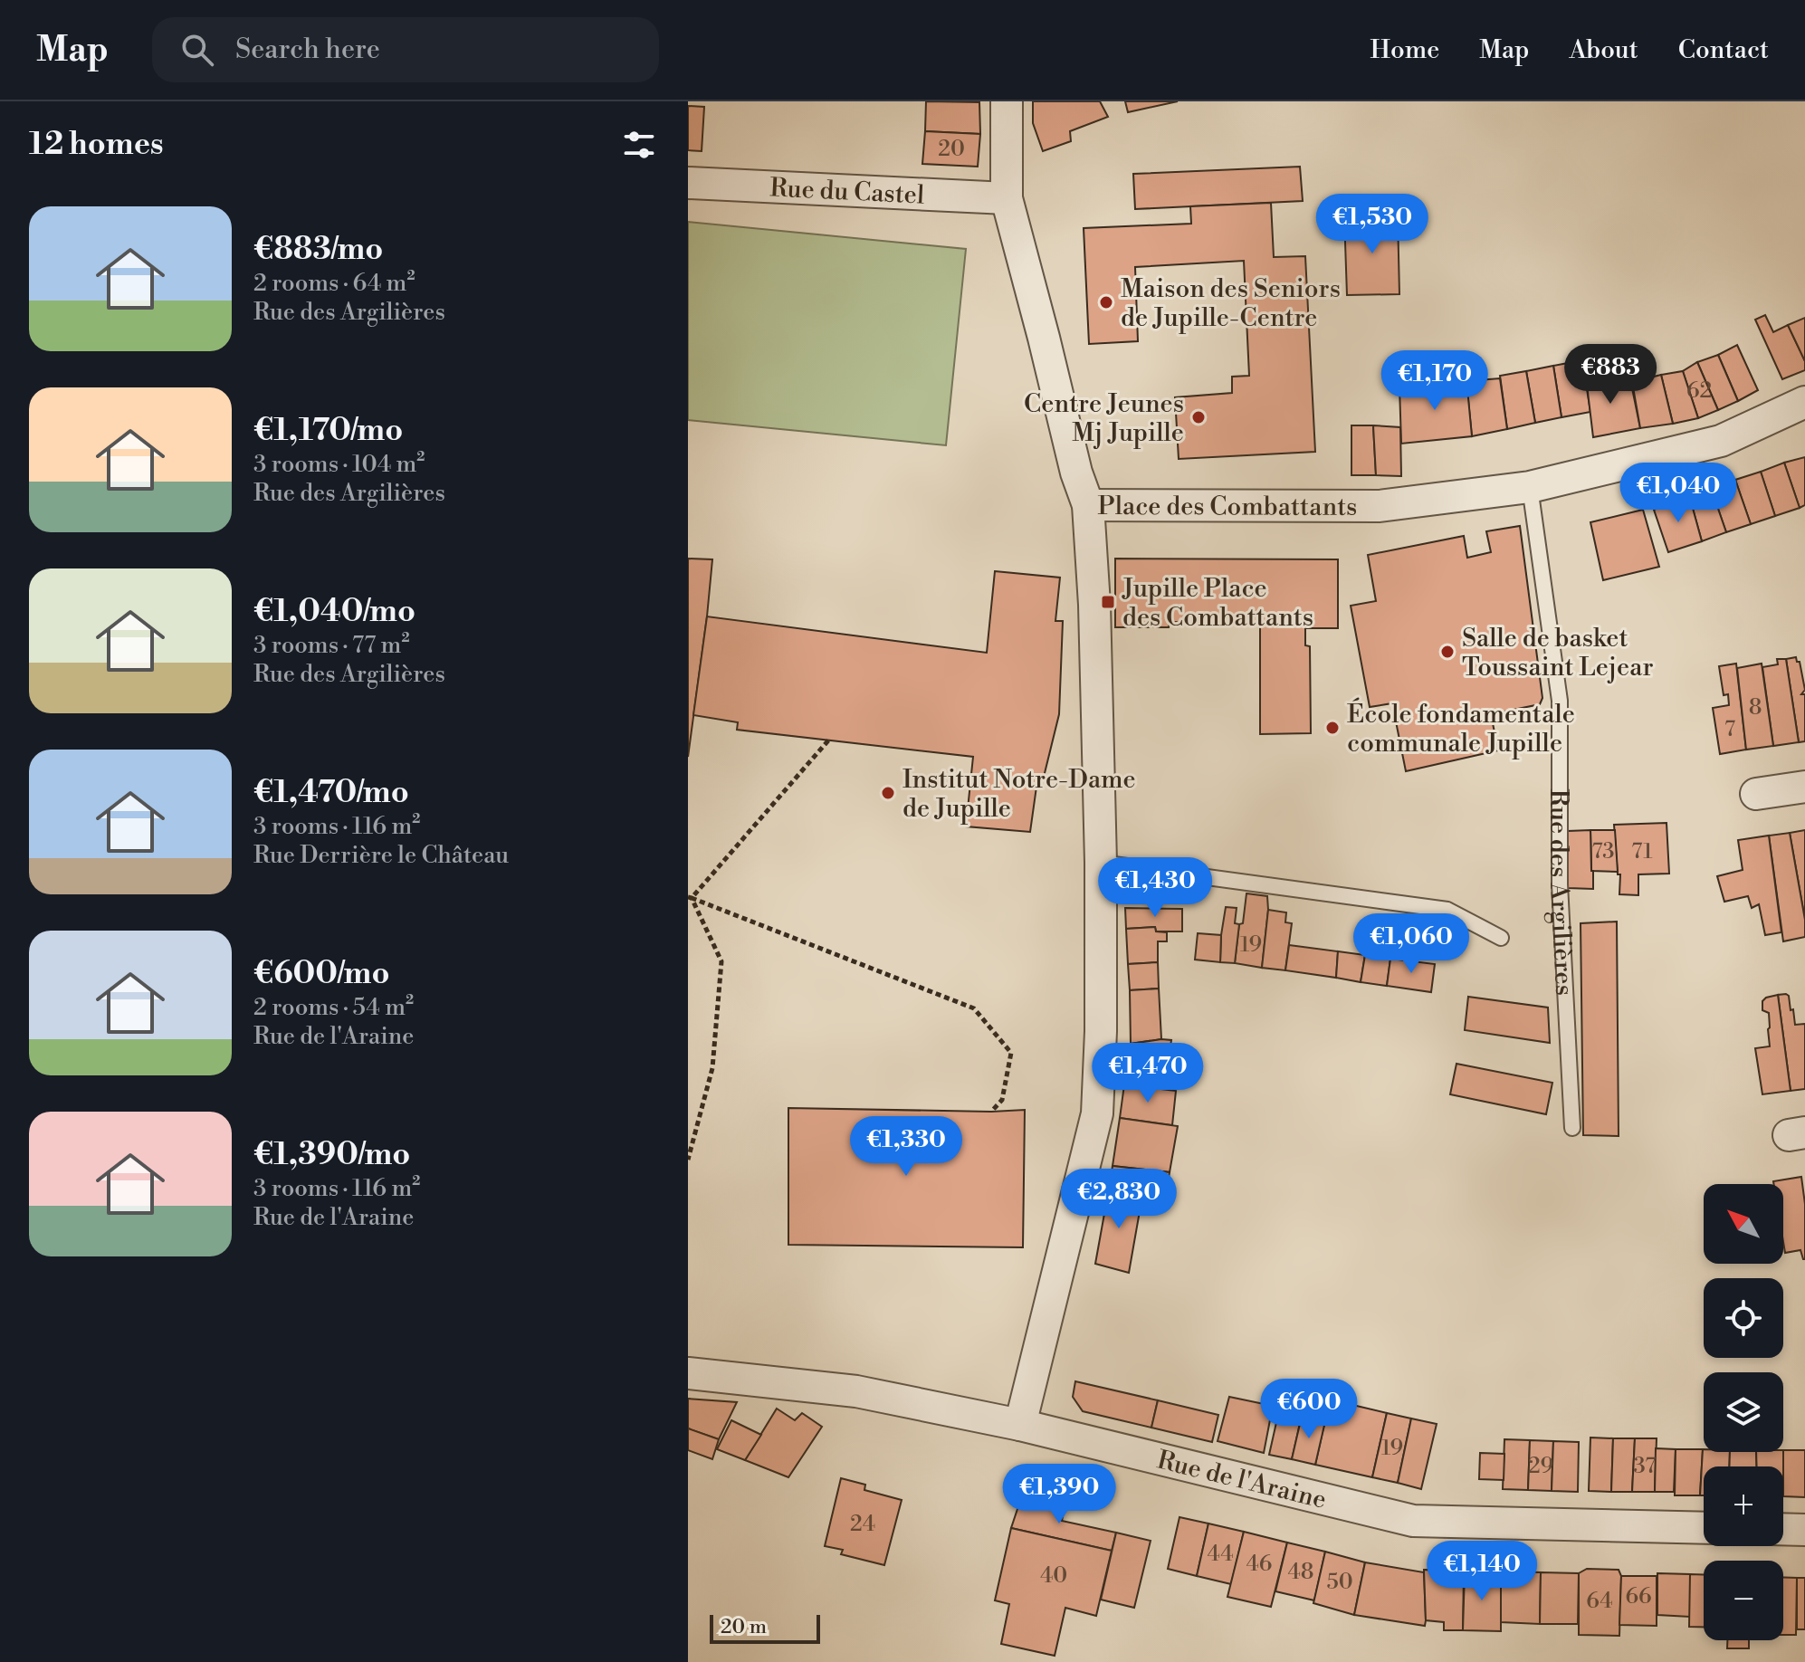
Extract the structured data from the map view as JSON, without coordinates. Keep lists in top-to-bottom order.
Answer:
{
  "streets": {
    "street": ["Rue du Castel", "Place des Combattants", "Rue de l'Araine"],
    "lane": ["Rue des Argilières"]
  },
  "crossings": [
    ["Rue du Castel", "Place des Combattants"],
    ["Place des Combattants", "Rue des Argilières"]
  ],
  "places": {
    "other": [
      "Maison des Seniors de Jupille-Centre",
      "Centre Jeunes Mj Jupille",
      "Salle de basket Toussaint Lejear",
      "École fondamentale communale Jupille",
      "Institut Notre-Dame de Jupille"
    ],
    "transit": ["Jupille Place des Combattants"]
  },
  "house_numbers": [
    "20",
    "62",
    "8",
    "7",
    "73",
    "71",
    "19",
    "19",
    "29",
    "37",
    "24",
    "44",
    "46",
    "48",
    "40",
    "50",
    "66",
    "64"
  ],
  "scale_bar": "20 m",
  "north": "top left",
  "page": {
    "header": "Map",
    "search": "Search here",
    "nav": [
      "Home",
      "Map",
      "About",
      "Contact"
    ],
    "heading": "12 homes",
    "list": [
      {
        "name": "€883/mo",
        "note": "2 rooms · 64 m² · Rue des Argilières"
      },
      {
        "name": "€1,170/mo",
        "note": "3 rooms · 104 m² · Rue des Argilières"
      },
      {
        "name": "€1,040/mo",
        "note": "3 rooms · 77 m² · Rue des Argilières"
      },
      {
        "name": "€1,470/mo",
        "note": "3 rooms · 116 m² · Rue Derrière le Château"
      },
      {
        "name": "€600/mo",
        "note": "2 rooms · 54 m² · Rue de l'Araine"
      },
      {
        "name": "€1,390/mo",
        "note": "3 rooms · 116 m² · Rue de l'Araine"
      }
    ],
    "price": [
      "€1,530",
      "€883",
      "€1,170",
      "€1,040",
      "€1,430",
      "€1,060",
      "€1,470",
      "€1,330",
      "€2,830",
      "€600",
      "€1,390",
      "€1,140"
    ],
    "map_buttons": ["+", "−"],
    "scale": "20 m"
  }
}
